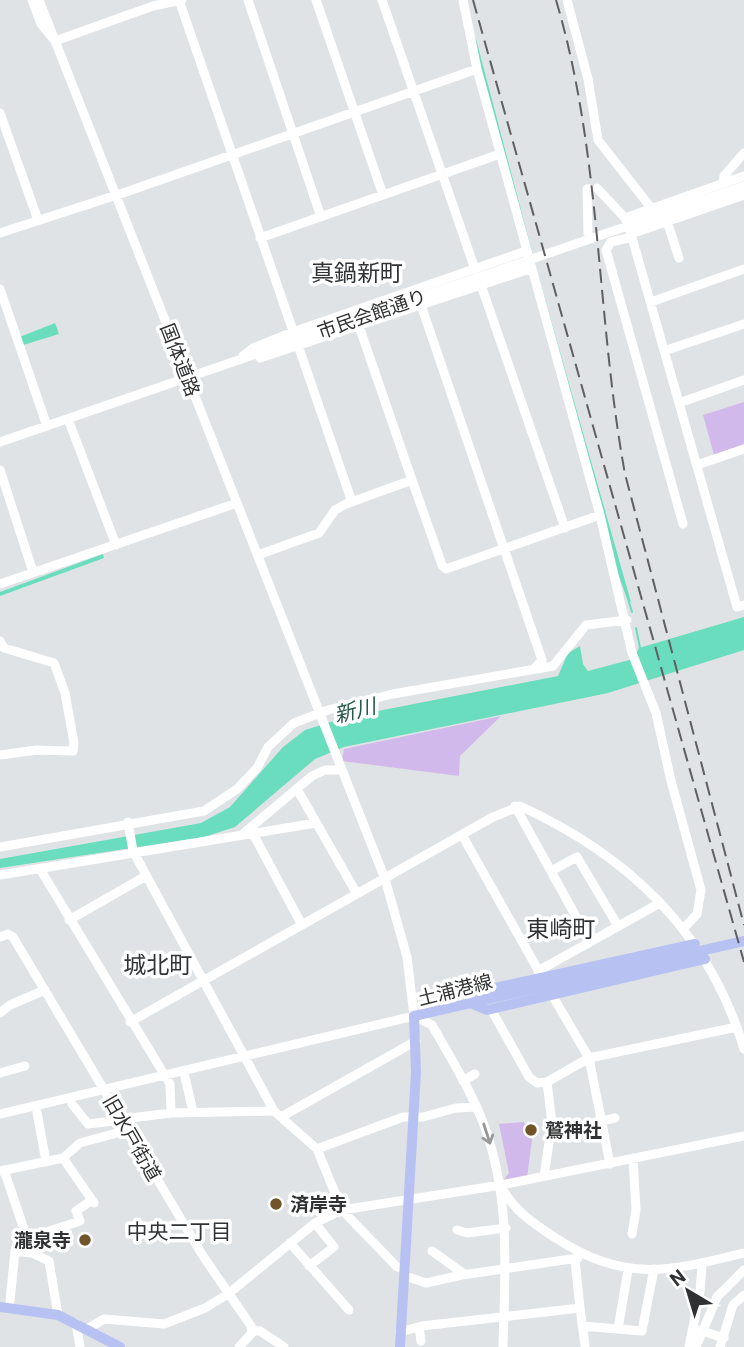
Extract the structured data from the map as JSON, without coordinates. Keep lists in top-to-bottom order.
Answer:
{
  "streets": {
    "main road": ["土浦港線"],
    "street": ["市民会館通り", "国体道路", "旧水戸街道"]
  },
  "crossings": [
    ["市民会館通り", "国体道路"],
    ["国体道路", "土浦港線"]
  ],
  "districts": [
    "真鍋新町",
    "東崎町",
    "城北町",
    "中央二丁目"
  ],
  "water": ["新川"],
  "places": ["鷲神社", "済岸寺", "瀧泉寺"],
  "north": "top left"
}
